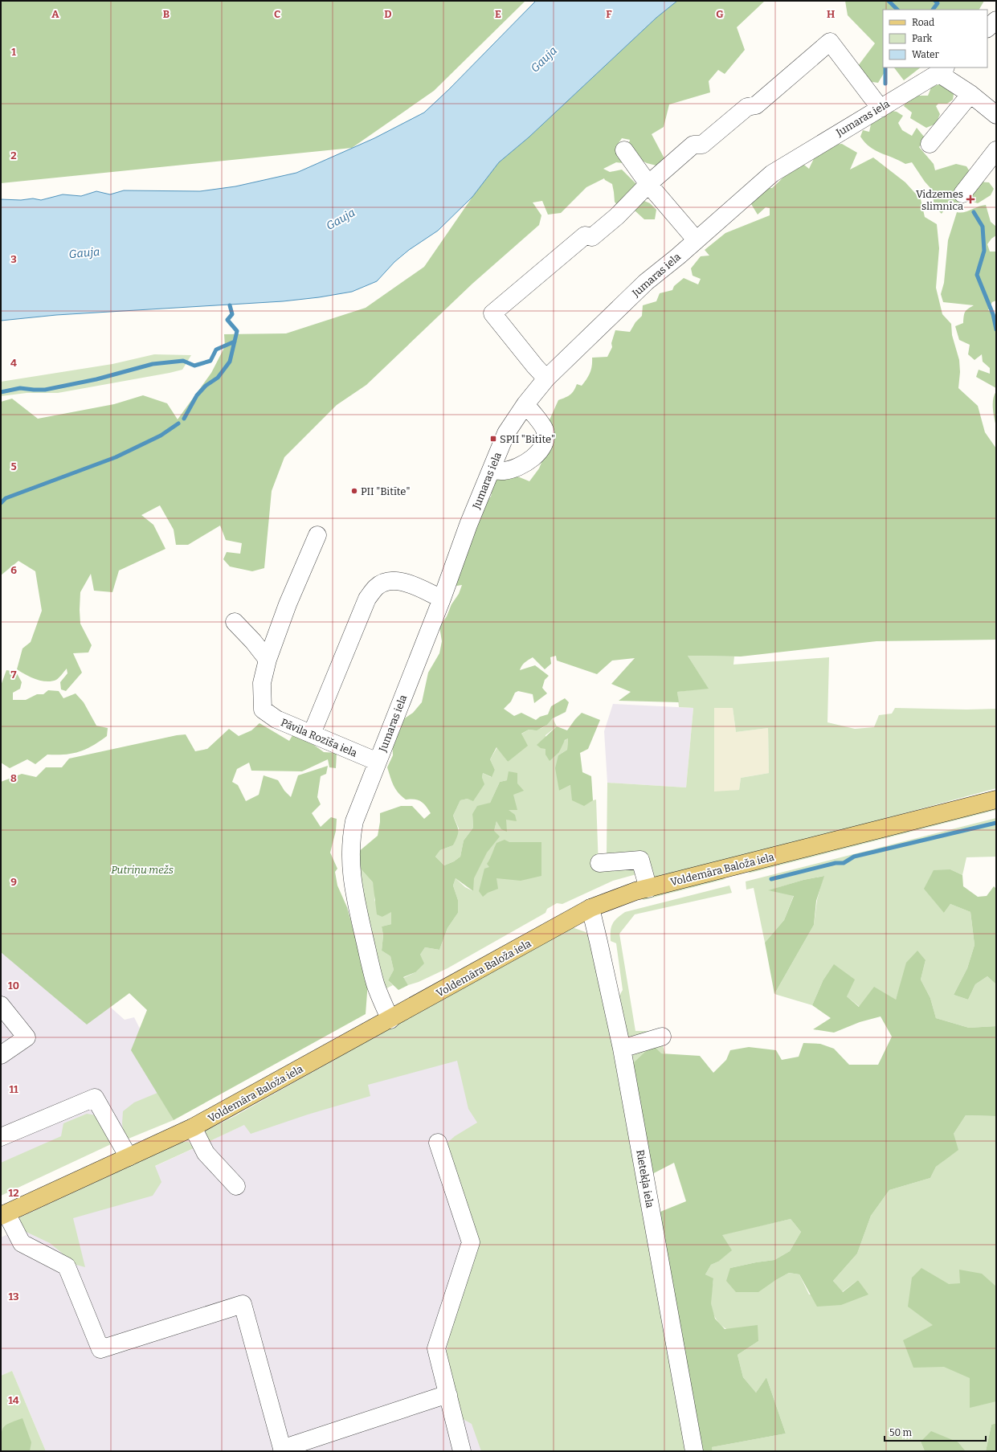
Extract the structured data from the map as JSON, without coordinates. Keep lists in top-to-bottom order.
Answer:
{
  "streets": {
    "main road": ["Voldemāra Baloža iela"],
    "street": ["Jumaras iela", "Pāvila Rozīša iela", "Rietekļa iela"]
  },
  "crossings": [
    ["Jumaras iela", "Pāvila Rozīša iela"],
    ["Jumaras iela", "Voldemāra Baloža iela"],
    ["Voldemāra Baloža iela", "Rietekļa iela"]
  ],
  "water": ["Gauja"],
  "parks": ["Putriņu mežs"],
  "places": {
    "health": ["Vidzemes slimnīca"],
    "transit": ["SPII \"Bitīte\""],
    "other": ["PII \"Bitīte\""]
  },
  "legend": ["Road", "Park", "Water"],
  "scale_bar": "50 m",
  "grid": {
    "columns": [
      "A",
      "B",
      "C",
      "D",
      "E",
      "F",
      "G",
      "H"
    ],
    "rows": [
      "1",
      "2",
      "3",
      "4",
      "5",
      "6",
      "7",
      "8",
      "9",
      "10",
      "11",
      "12",
      "13",
      "14"
    ]
  }
}
